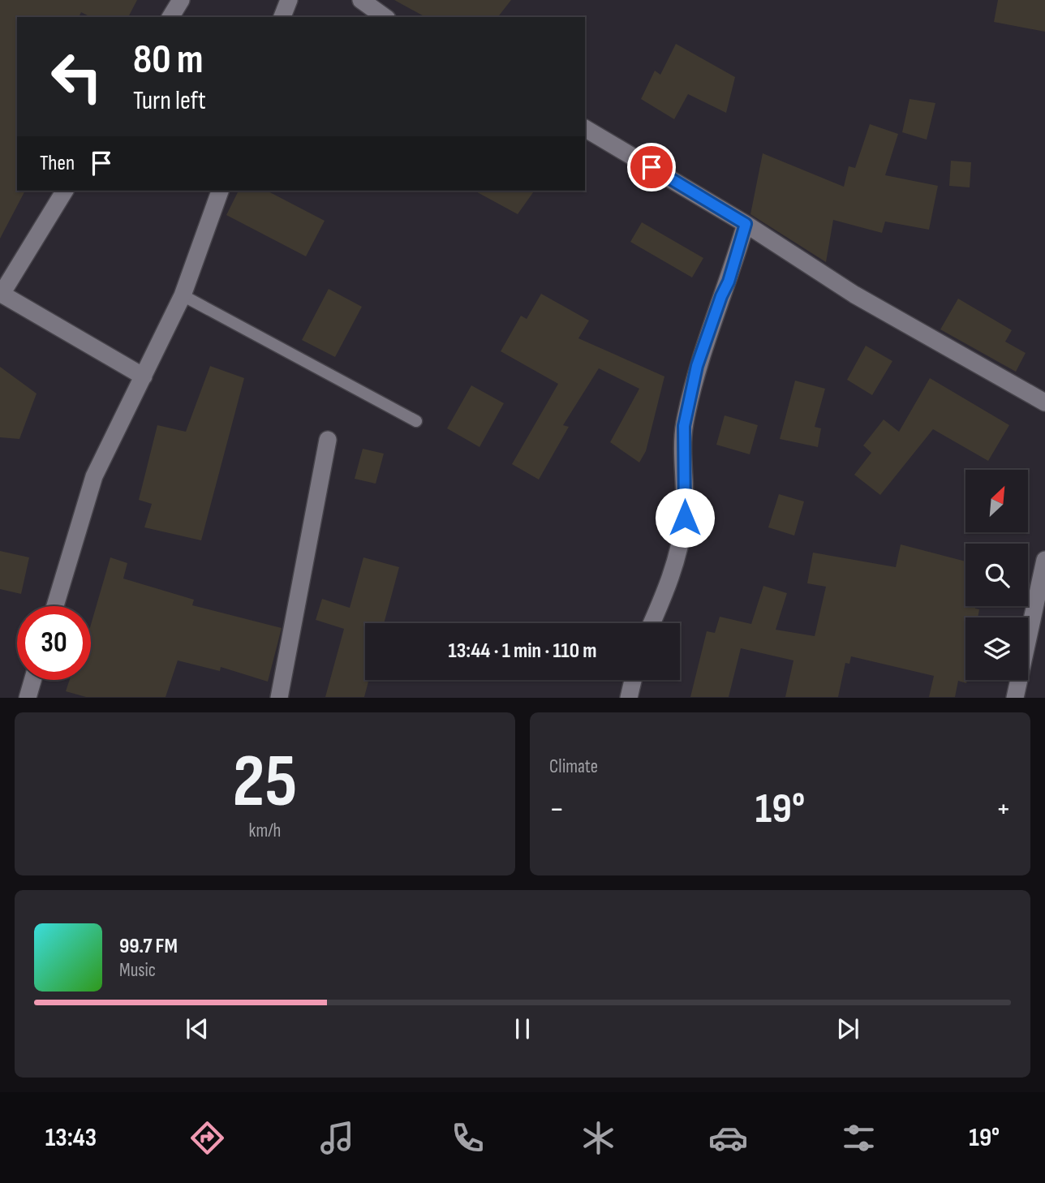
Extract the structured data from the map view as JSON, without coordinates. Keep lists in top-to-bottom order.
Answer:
{
  "north": "top right",
  "page": {
    "turn": ["80 m", "Turn left"],
    "then": "Then",
    "limit": "30",
    "trip": "13:44 · 1 min · 110 m",
    "tile": [
      ["25", "km/h"],
      "Climate"
    ],
    "heat": ["−", "19°", "+"],
    "song": ["99.7 FM", "Music"],
    "tabs": ["13:43", "19°"]
  }
}
